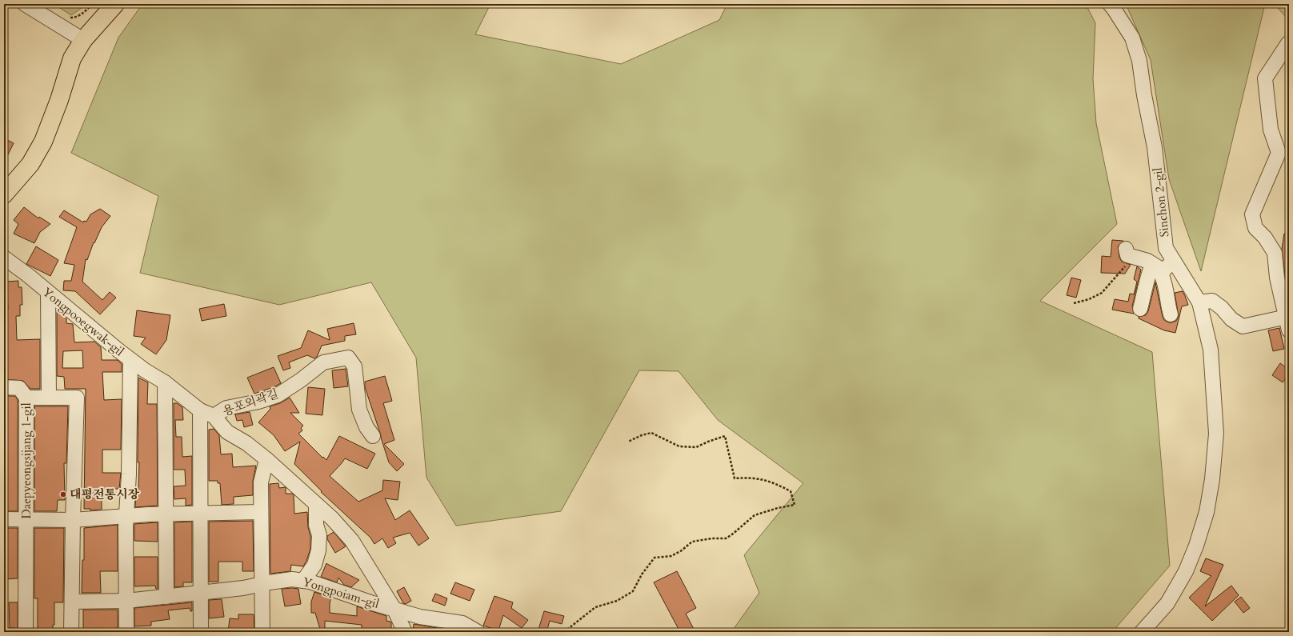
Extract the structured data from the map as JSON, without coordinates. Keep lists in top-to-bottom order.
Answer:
{
  "streets": {
    "street": [
      "Sinchon 2-gil",
      "Yongpooegwak-gil",
      "용포외곽길",
      "Daepyeongsijang 1-gil",
      "Yongpoiam-gil"
    ]
  },
  "crossings": [
    ["Yongpooegwak-gil", "용포외곽길"],
    ["Yongpooegwak-gil", "Daepyeongsijang 1-gil"],
    ["Yongpooegwak-gil", "Yongpoiam-gil"]
  ],
  "places": ["대평전통시장"]
}
